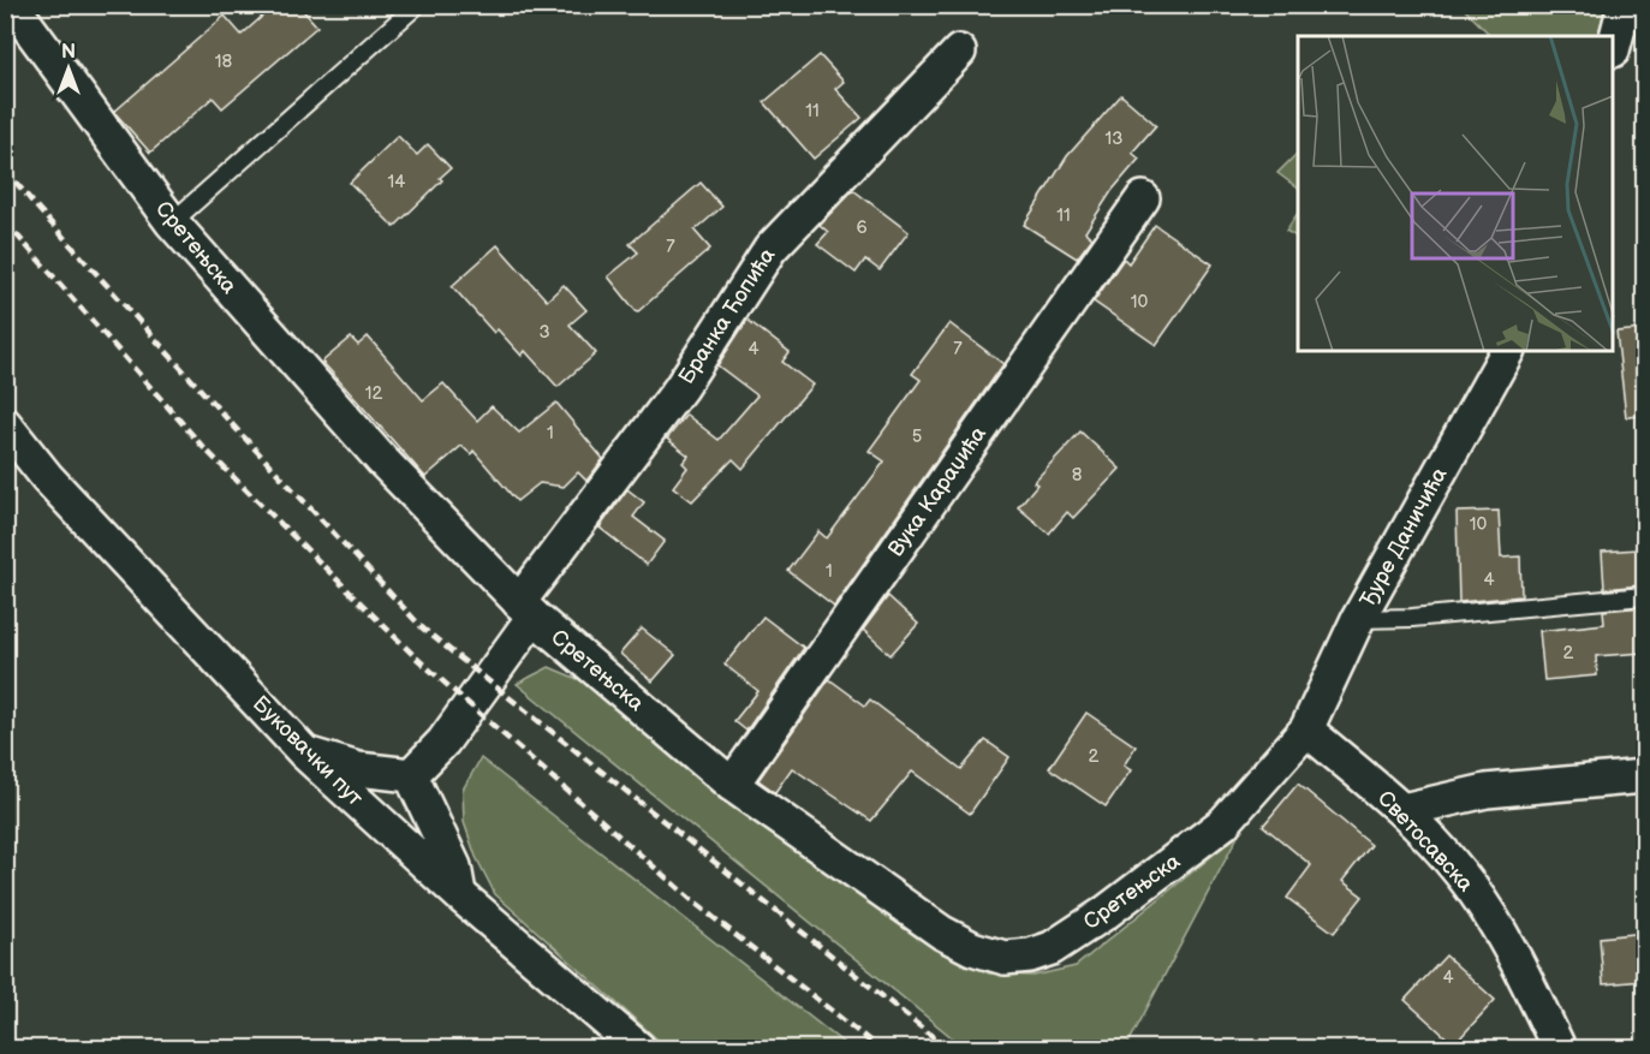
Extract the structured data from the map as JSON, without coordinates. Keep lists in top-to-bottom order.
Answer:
{
  "streets": {
    "street": [
      "Сретењска",
      "Бранка Ћопића",
      "Вука Караџића",
      "Ђуре Даничића",
      "Буковачки пут",
      "Светосавска"
    ]
  },
  "crossings": [
    ["Сретењска", "Бранка Ћопића"],
    ["Сретењска", "Вука Караџића"],
    ["Сретењска", "Ђуре Даничића"],
    ["Сретењска", "Светосавска"],
    ["Ђуре Даничића", "Светосавска"]
  ],
  "house_numbers": [
    "18",
    "11",
    "13",
    "14",
    "11",
    "6",
    "7",
    "10",
    "3",
    "4",
    "7",
    "12",
    "1",
    "5",
    "8",
    "10",
    "1",
    "4",
    "2",
    "2",
    "4"
  ],
  "north": "top"
}
